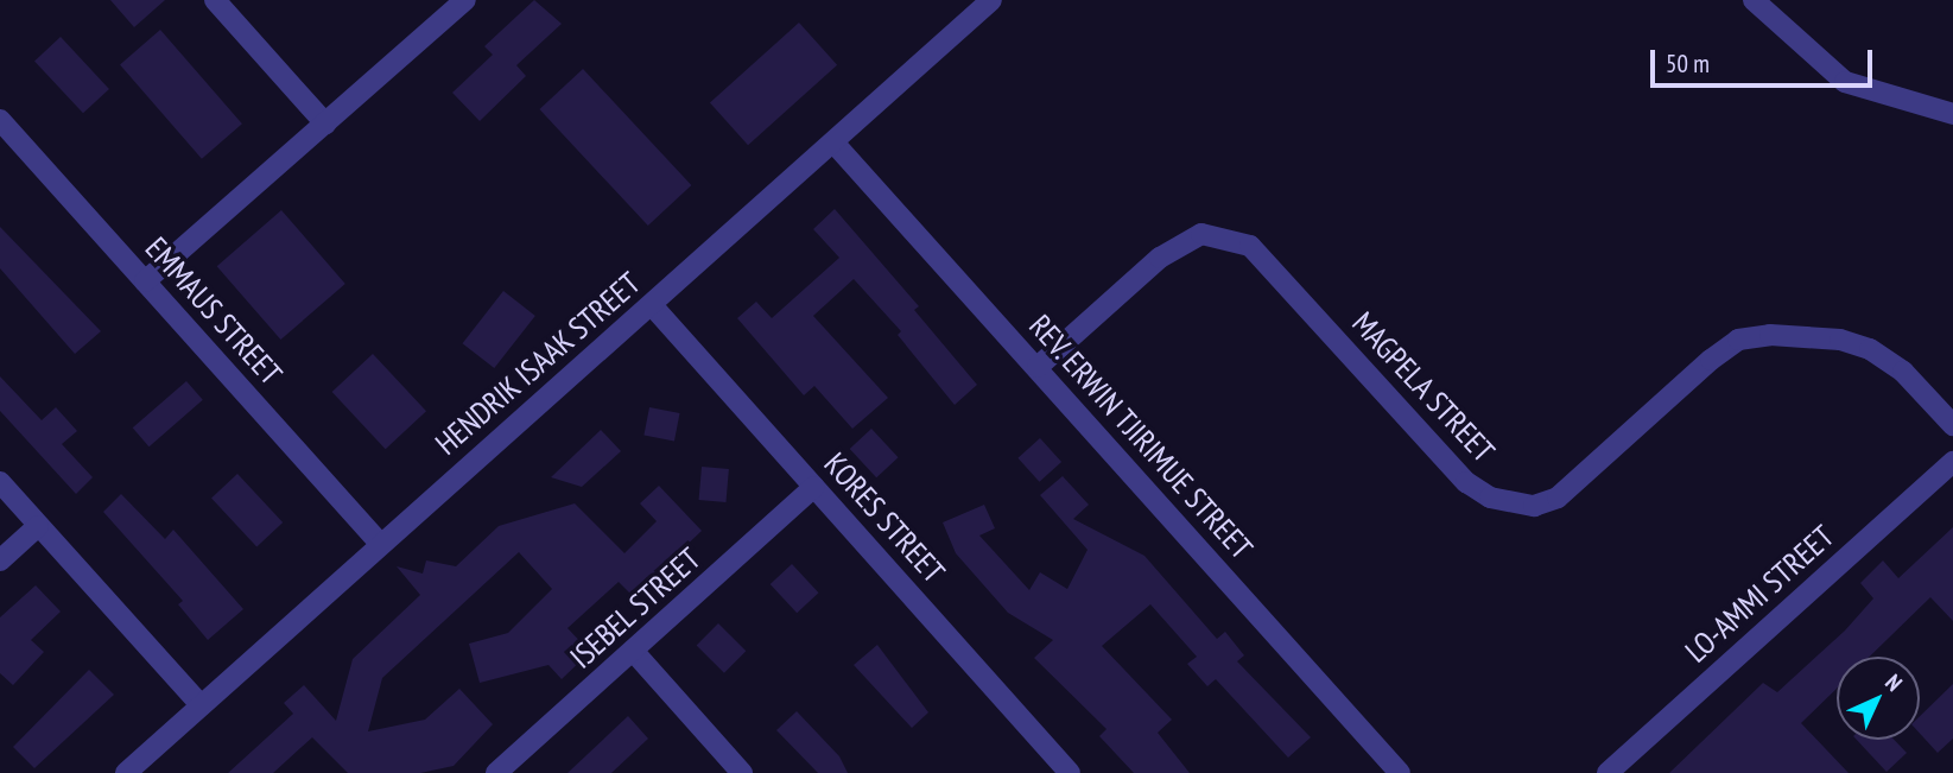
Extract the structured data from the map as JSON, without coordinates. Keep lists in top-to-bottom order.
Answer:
{
  "streets": {
    "street": [
      "EMMAUS STREET",
      "HENDRIK ISAAK STREET",
      "MAGPELA STREET",
      "REV. ERWIN TJIRIMUE STREET",
      "KORES STREET",
      "LO-AMMI STREET",
      "ISEBEL STREET"
    ]
  },
  "crossings": [
    ["EMMAUS STREET", "HENDRIK ISAAK STREET"],
    ["HENDRIK ISAAK STREET", "REV. ERWIN TJIRIMUE STREET"],
    ["HENDRIK ISAAK STREET", "KORES STREET"],
    ["MAGPELA STREET", "REV. ERWIN TJIRIMUE STREET"],
    ["KORES STREET", "ISEBEL STREET"]
  ],
  "scale_bar": "50 m",
  "north": "top right"
}
